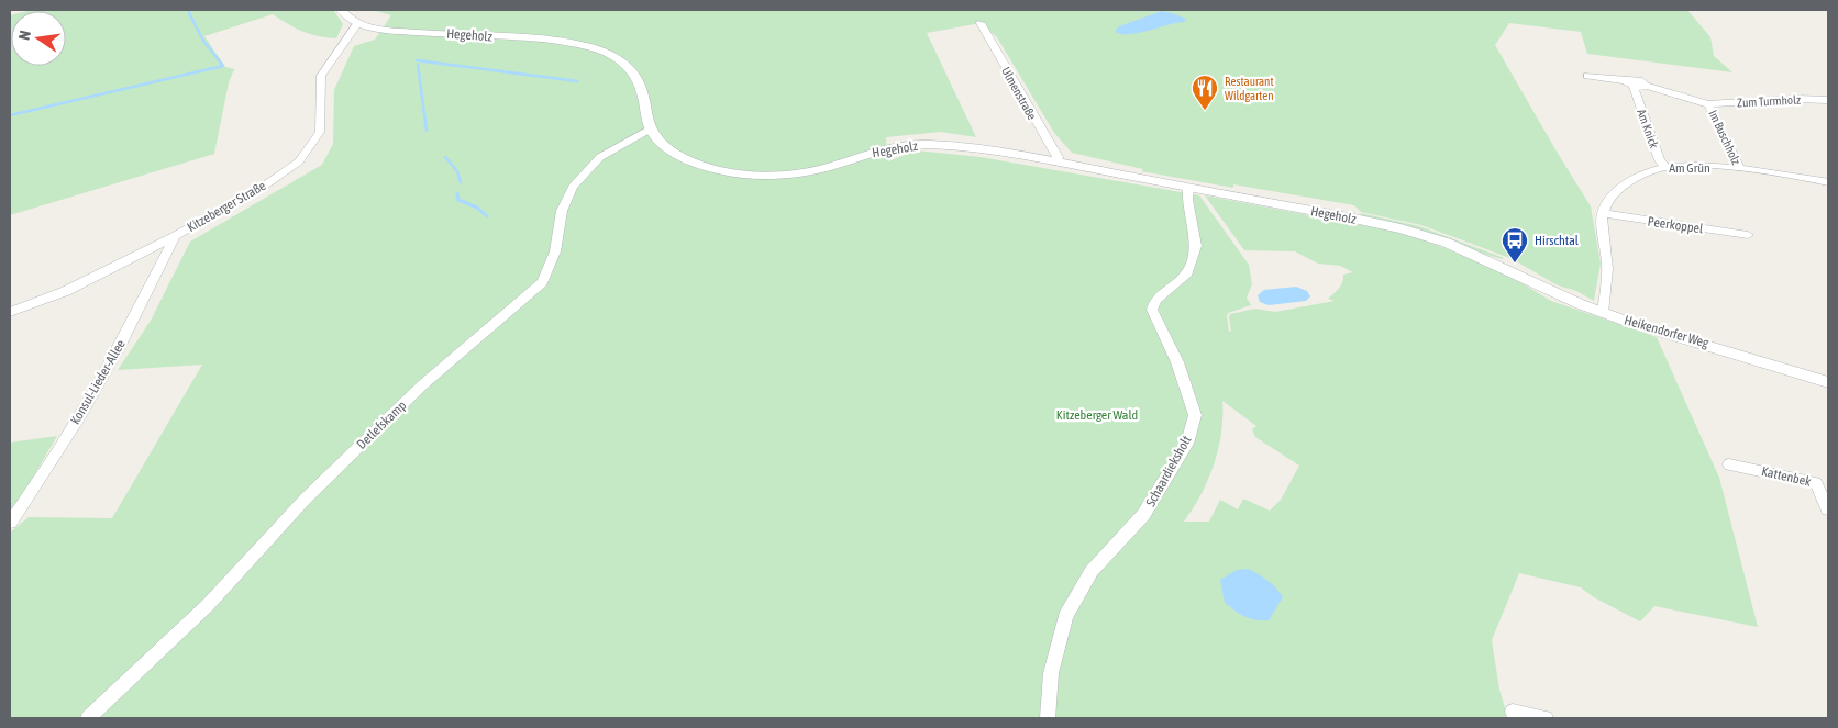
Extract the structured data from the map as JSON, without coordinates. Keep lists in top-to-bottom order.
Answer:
{
  "streets": {
    "street": [
      "Hegeholz",
      "Ulmenstraße",
      "Zum Turmholz",
      "Am Knick",
      "Im Buschholz",
      "Am Grün",
      "Kitzeberger Straße",
      "Peerkoppel",
      "Heikendorfer Weg",
      "Konsul-Lieder-Allee",
      "Detlefskamp",
      "Schaardieksholt",
      "Kattenbek"
    ]
  },
  "crossings": [
    ["Hegeholz", "Ulmenstraße"],
    ["Hegeholz", "Kitzeberger Straße"],
    ["Hegeholz", "Heikendorfer Weg"],
    ["Hegeholz", "Detlefskamp"],
    ["Hegeholz", "Schaardieksholt"],
    ["Zum Turmholz", "Im Buschholz"],
    ["Am Knick", "Im Buschholz"],
    ["Am Knick", "Am Grün"],
    ["Im Buschholz", "Am Grün"],
    ["Am Grün", "Peerkoppel"],
    ["Kitzeberger Straße", "Konsul-Lieder-Allee"]
  ],
  "parks": ["Kitzeberger Wald"],
  "places": {
    "restaurant": ["Restaurant Wildgarten"],
    "bus stop": ["Hirschtal"]
  },
  "north": "left"
}
